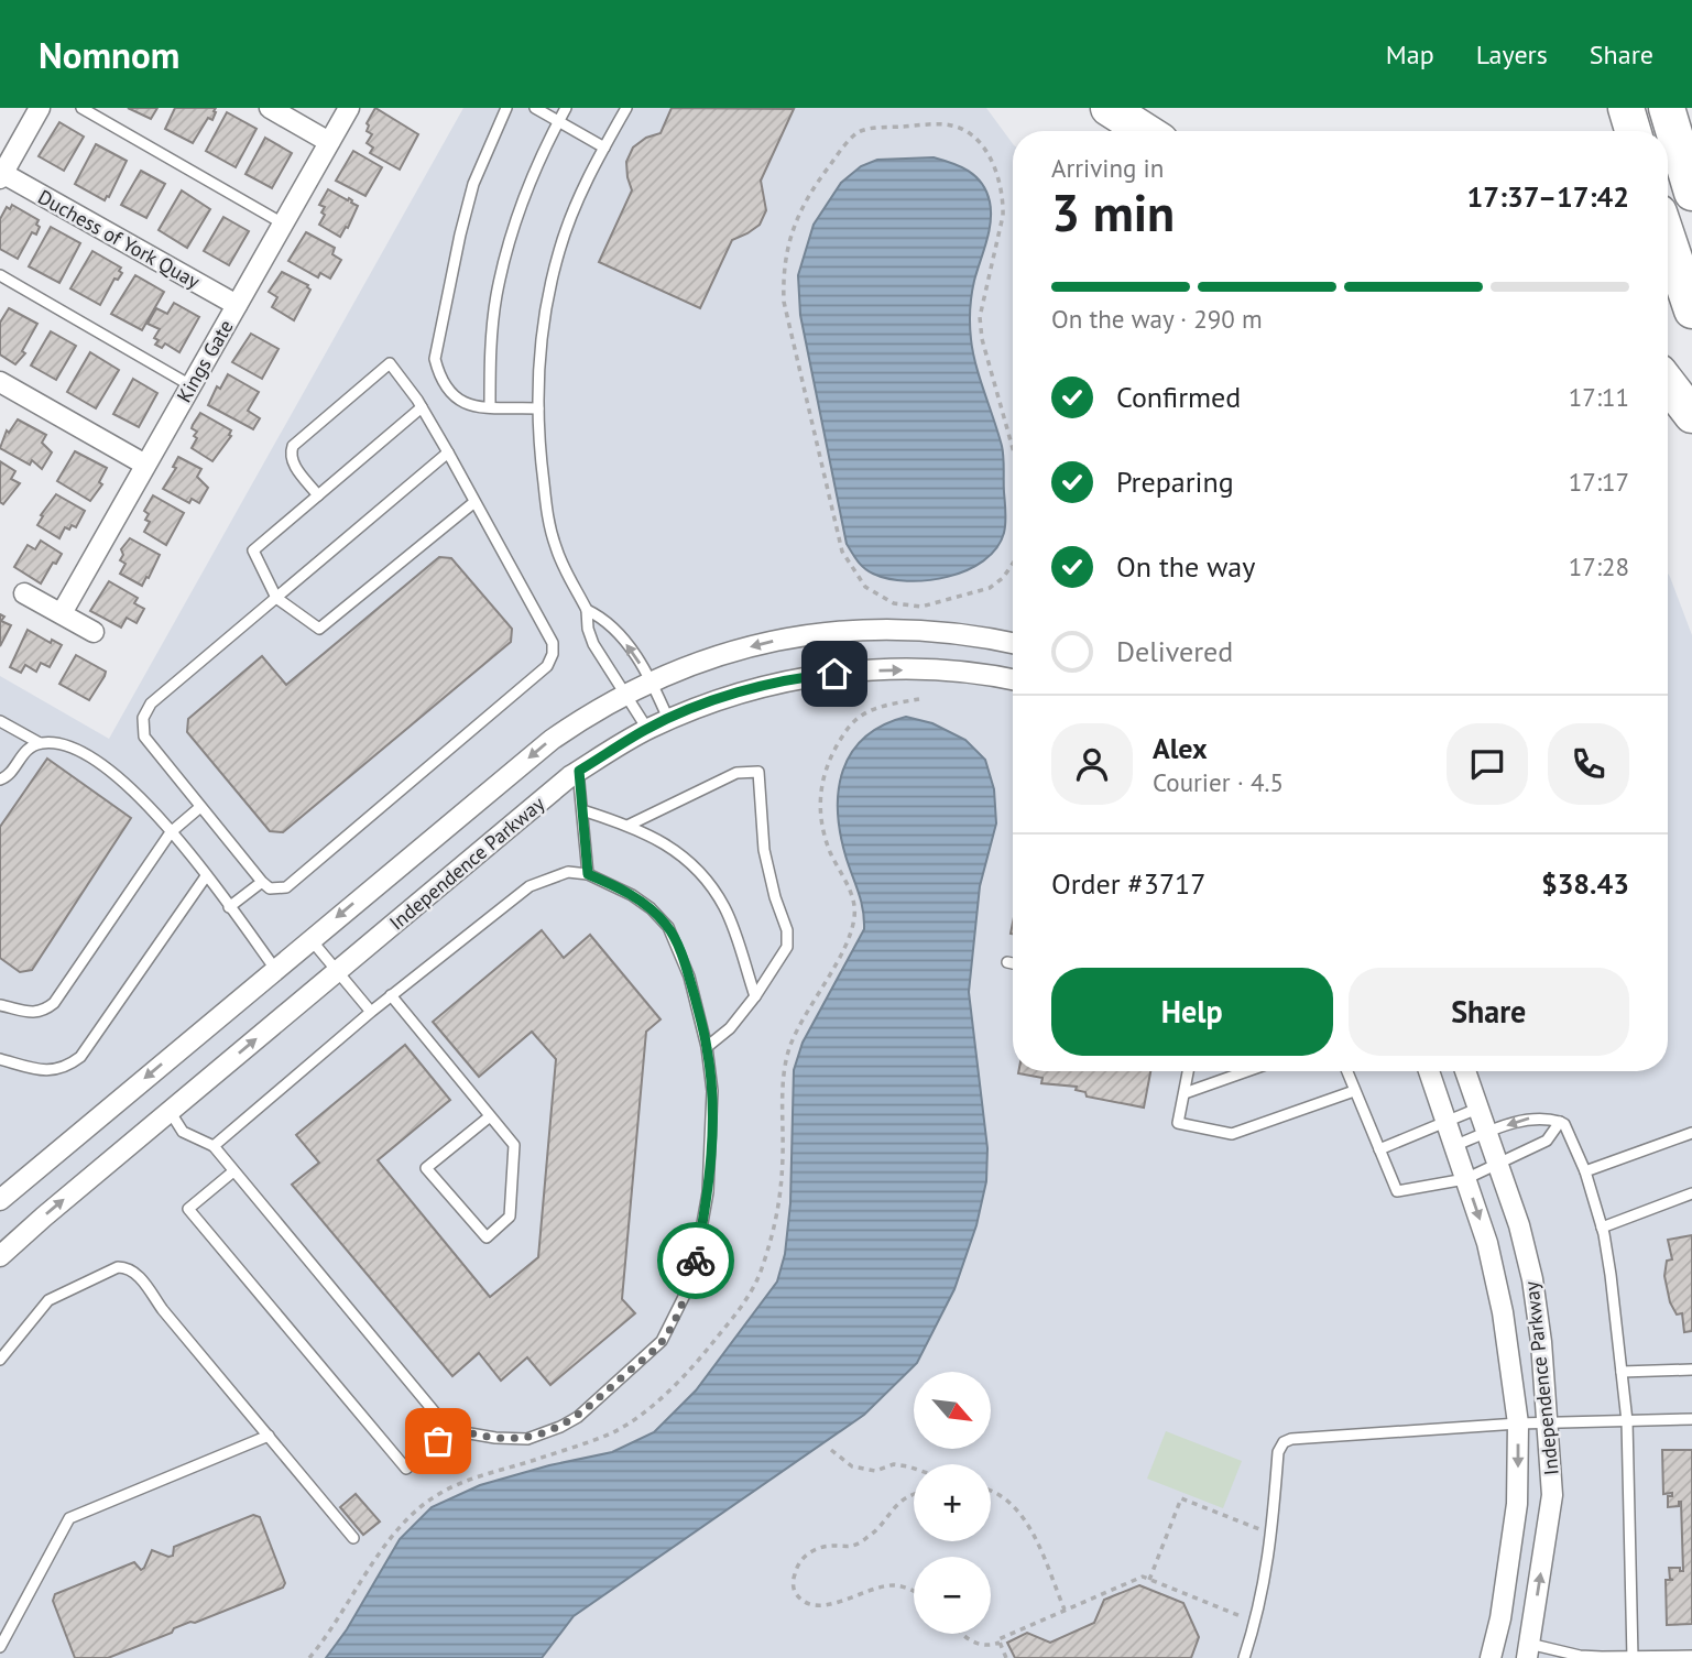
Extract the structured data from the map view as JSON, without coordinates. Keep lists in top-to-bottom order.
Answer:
{
  "streets": {
    "street": ["Duchess of York Quay", "Kings Gate", "Independence Parkway"]
  },
  "crossings": [
    ["Duchess of York Quay", "Kings Gate"]
  ],
  "north": "bottom right",
  "page": {
    "header": "Nomnom",
    "nav": ["Map", "Layers", "Share"],
    "heading": ["3 min", "Arriving in", "17:37–17:42"],
    "panel": [
      "Alex",
      "Courier · 4.5",
      "Order #3717",
      "$38.43"
    ],
    "bar": "On the way · 290 m",
    "list": [
      ["Confirmed", "17:11"],
      ["Preparing", "17:17"],
      ["On the way", "17:28"],
      "Delivered"
    ],
    "buttons": ["Help", "Share"],
    "map_buttons": ["+", "−"]
  }
}
